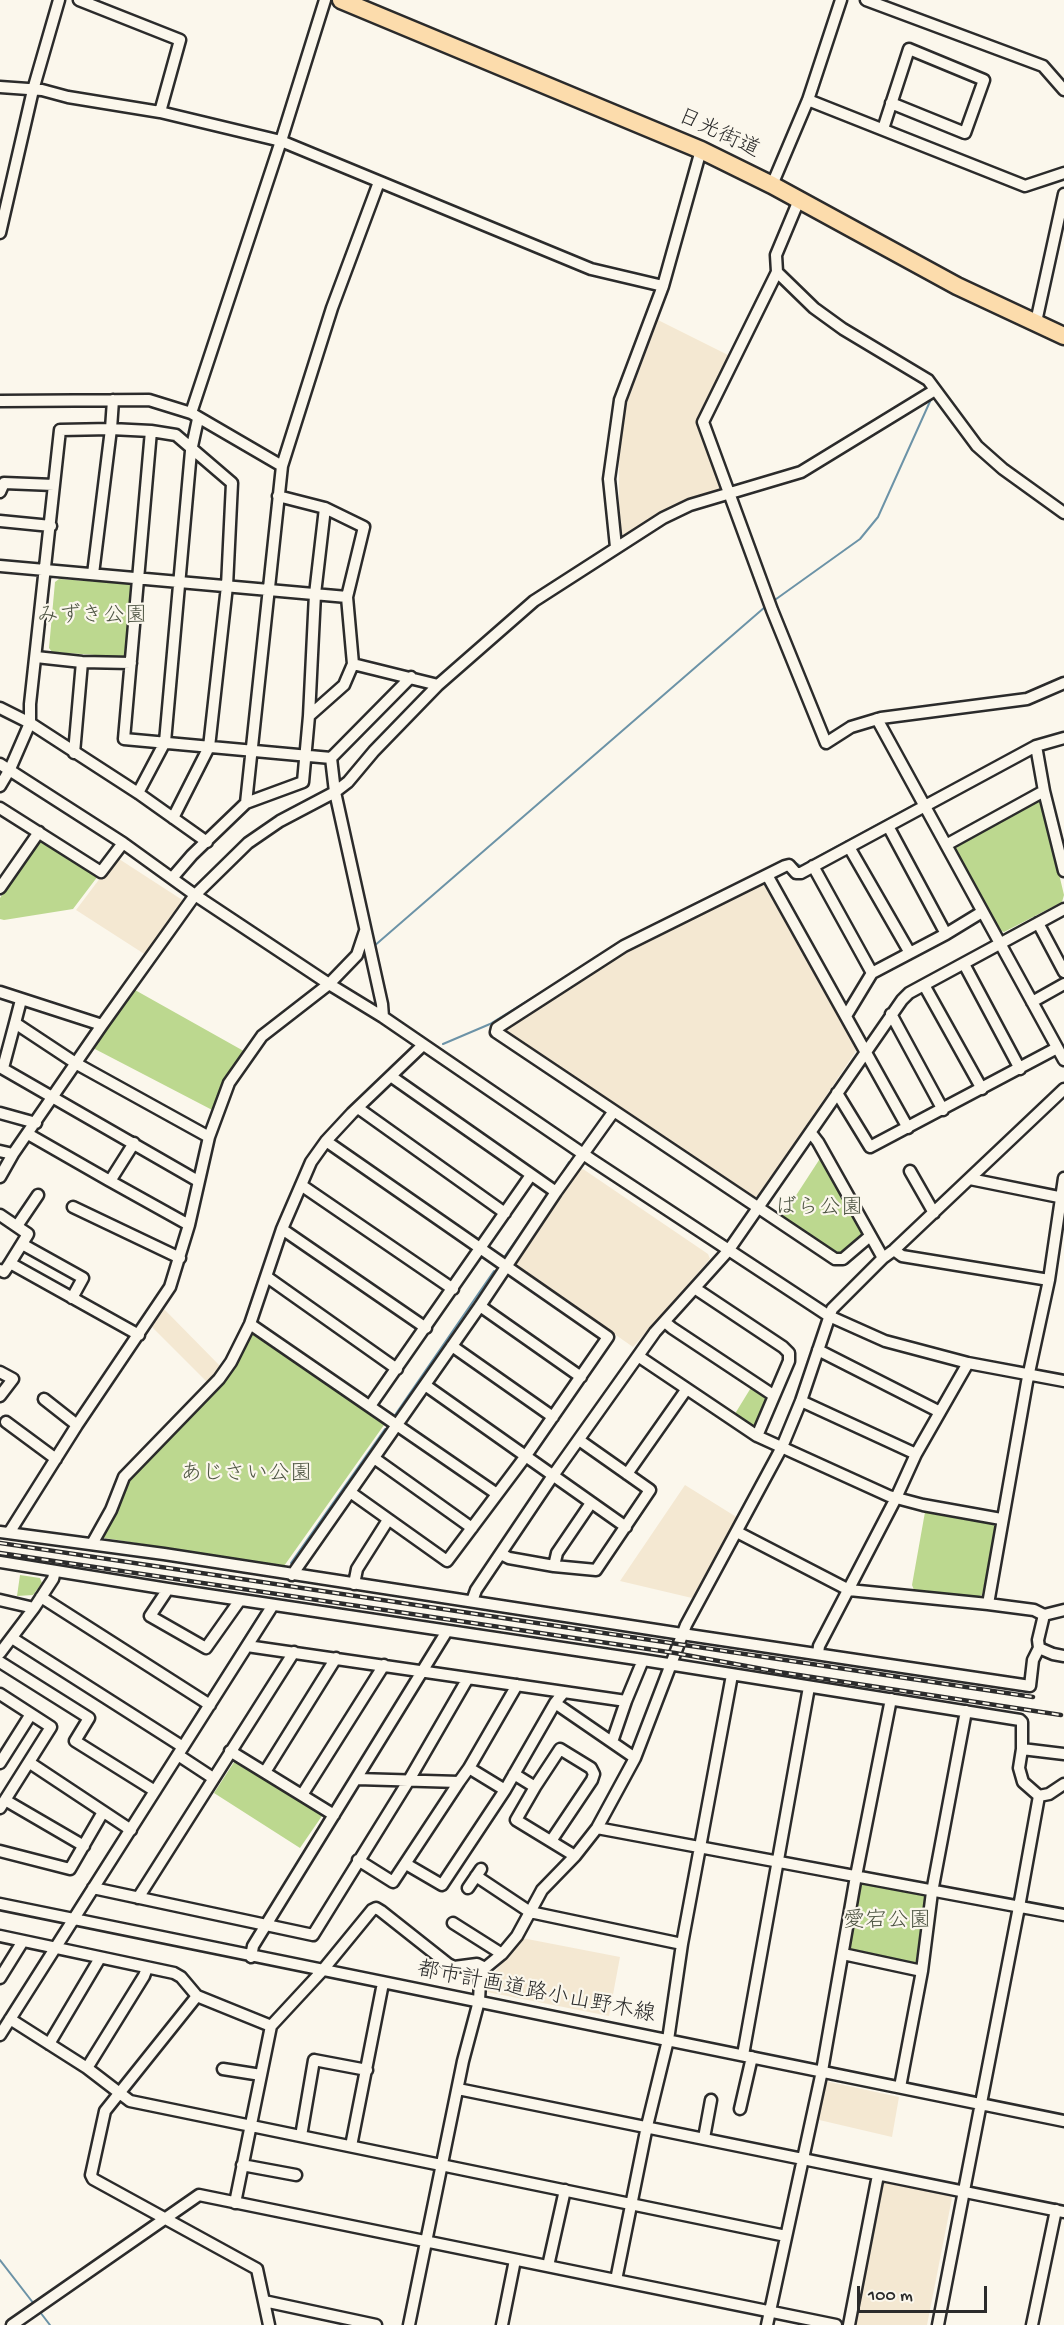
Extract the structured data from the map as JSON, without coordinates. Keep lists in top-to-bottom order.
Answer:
{
  "streets": {
    "highway": ["日光街道"],
    "street": ["都市計画道路小山野木線"]
  },
  "parks": [
    "みずき公園",
    "ばら公園",
    "あじさい公園",
    "愛宕公園"
  ],
  "scale_bar": "100 m"
}
